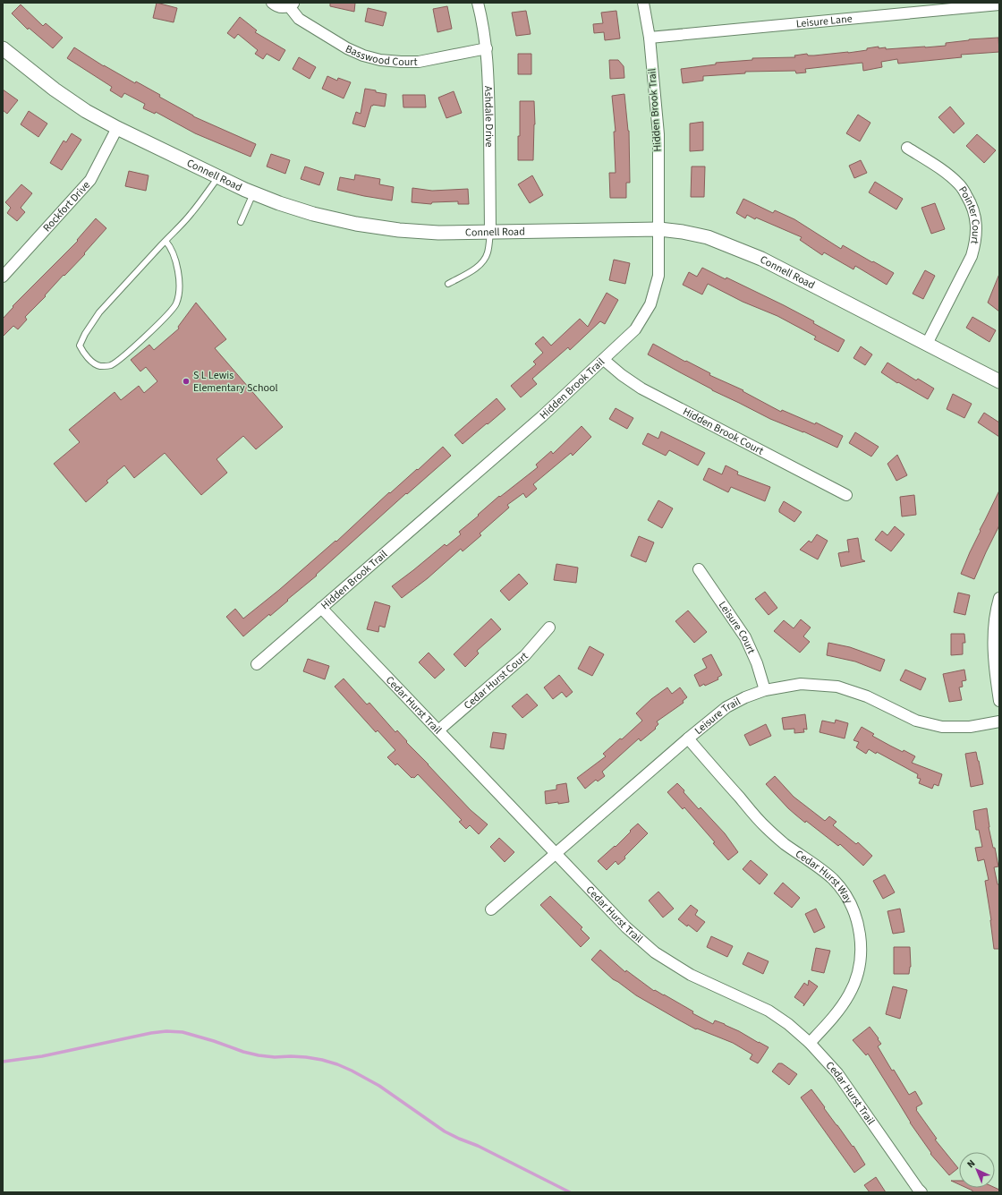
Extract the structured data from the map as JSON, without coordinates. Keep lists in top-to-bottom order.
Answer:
{
  "streets": {
    "street": [
      "Leisure Lane",
      "Basswood Court",
      "Hidden Brook Trail",
      "Ashdale Drive",
      "Connell Road",
      "Rockfort Drive",
      "Pointer Court",
      "Hidden Brook Court",
      "Leisure Court",
      "Cedar Hurst Court",
      "Cedar Hurst Trail",
      "Leisure Trail",
      "Cedar Hurst Way"
    ]
  },
  "crossings": [
    ["Leisure Lane", "Hidden Brook Trail"],
    ["Basswood Court", "Ashdale Drive"],
    ["Hidden Brook Trail", "Connell Road"],
    ["Hidden Brook Trail", "Hidden Brook Court"],
    ["Hidden Brook Trail", "Cedar Hurst Trail"],
    ["Ashdale Drive", "Connell Road"],
    ["Connell Road", "Rockfort Drive"],
    ["Connell Road", "Pointer Court"],
    ["Leisure Court", "Leisure Trail"],
    ["Cedar Hurst Court", "Cedar Hurst Trail"],
    ["Cedar Hurst Trail", "Leisure Trail"],
    ["Cedar Hurst Trail", "Cedar Hurst Way"],
    ["Leisure Trail", "Cedar Hurst Way"]
  ],
  "places": ["S L Lewis Elementary School"],
  "north": "top left"
}
